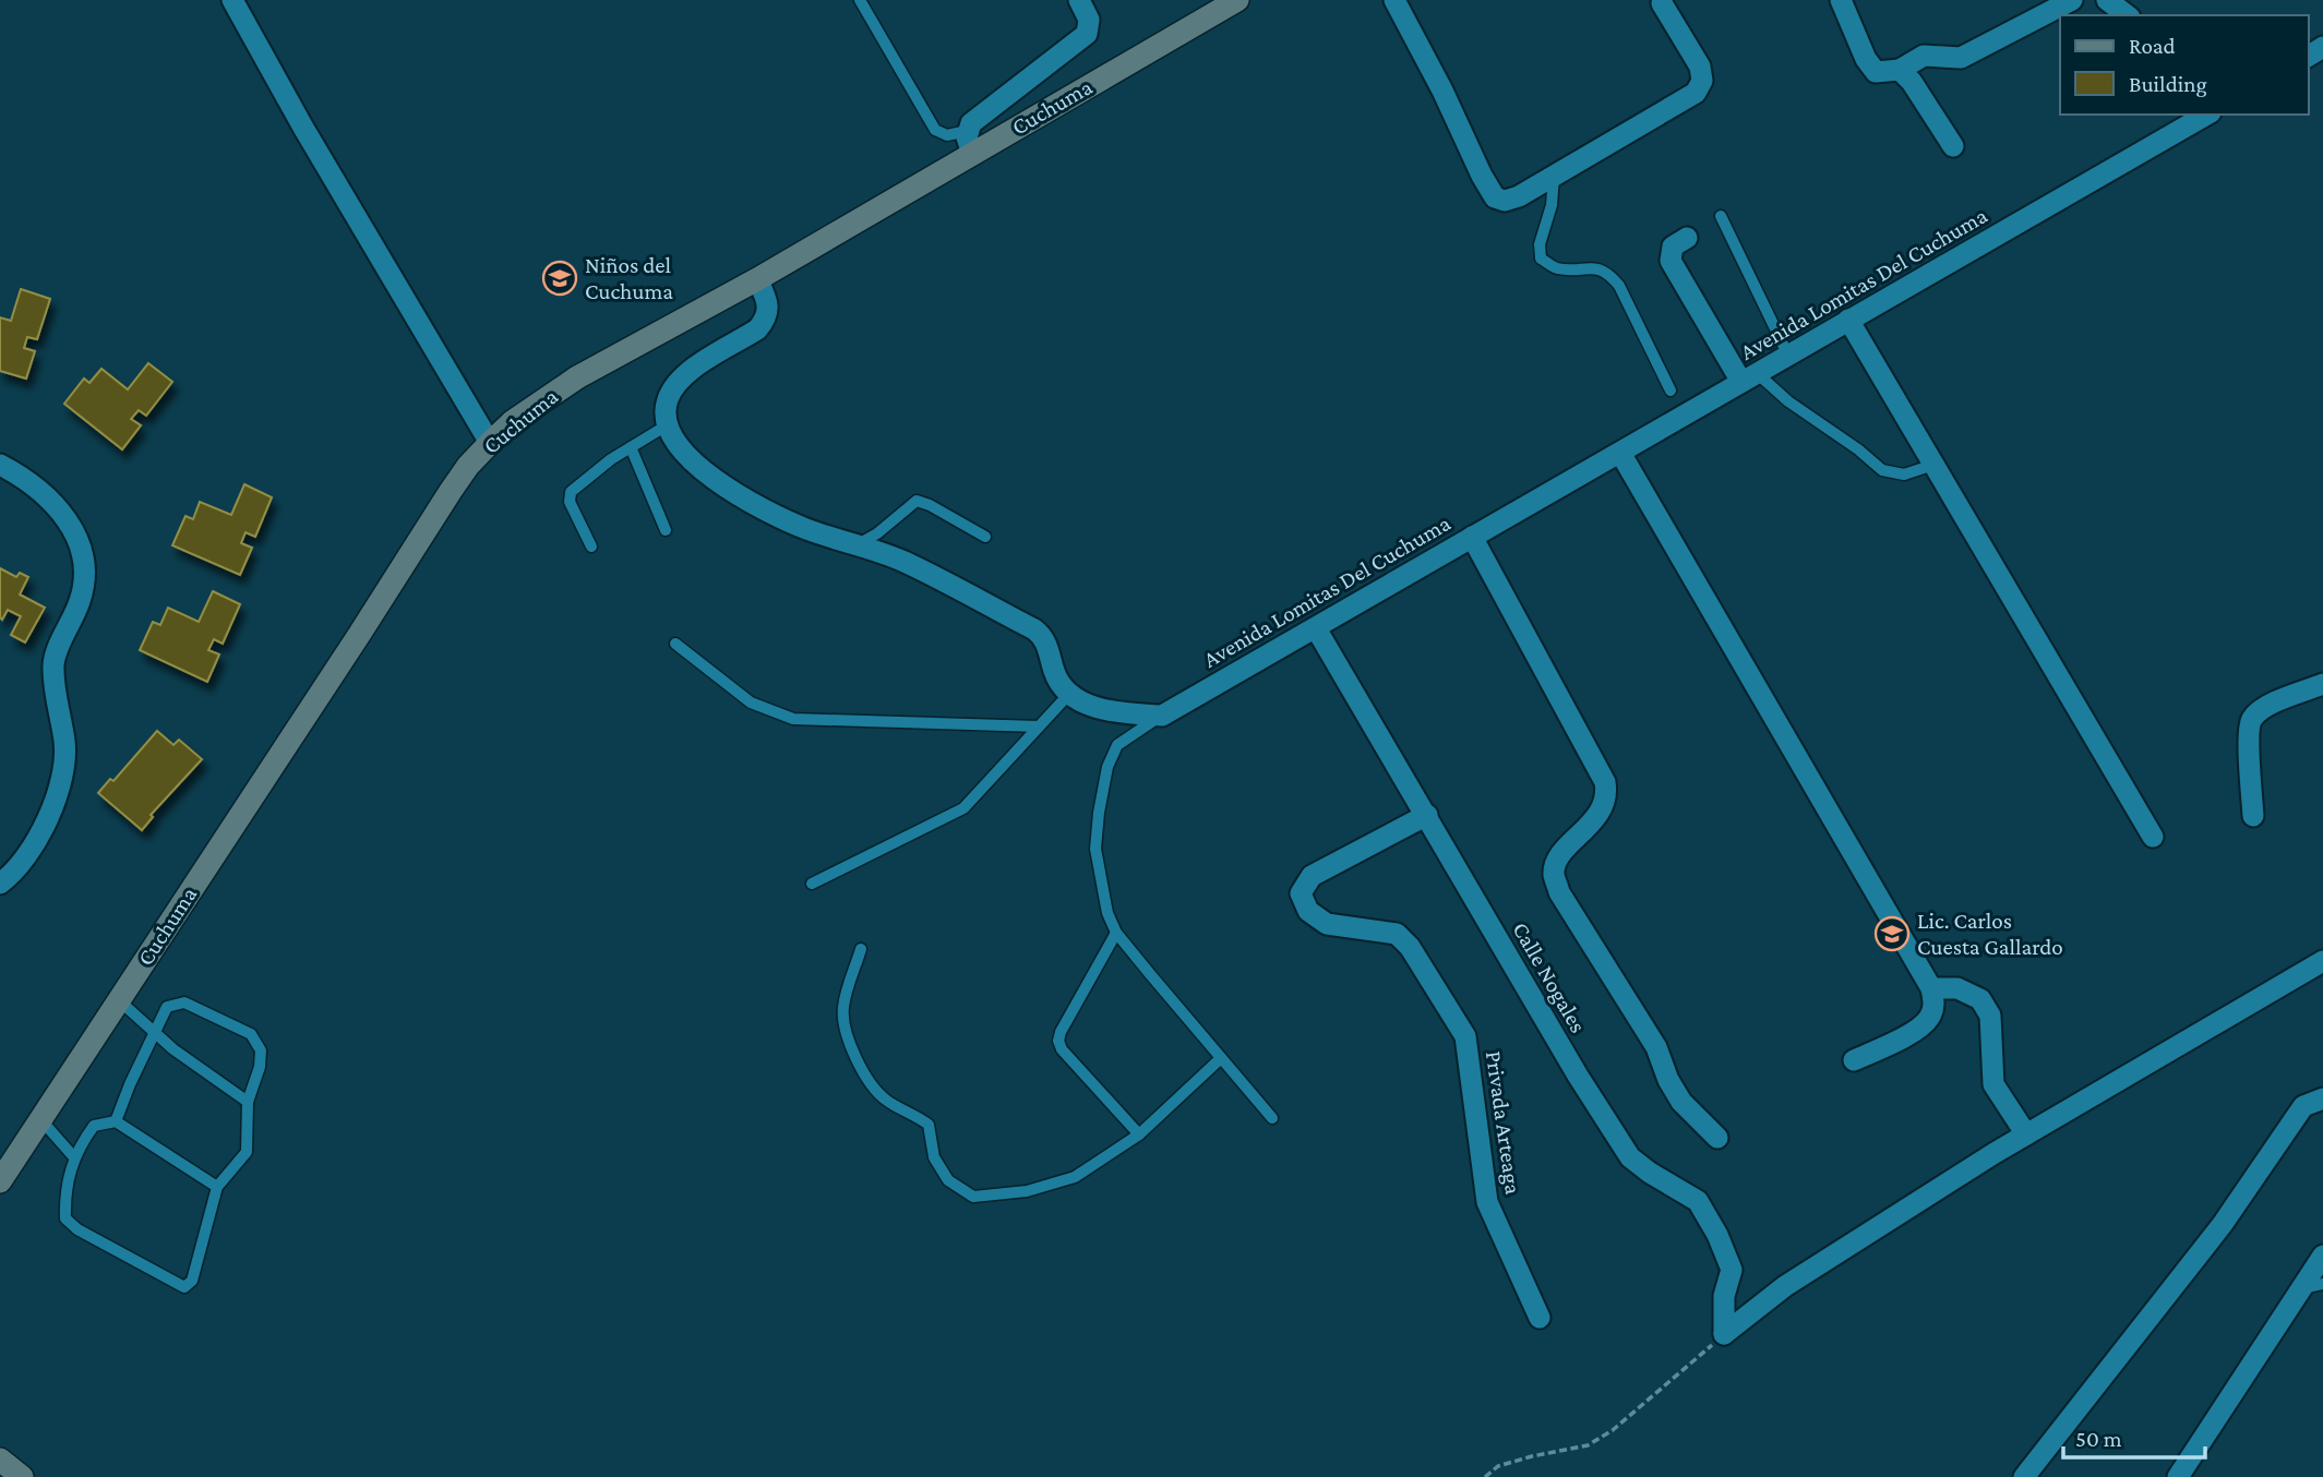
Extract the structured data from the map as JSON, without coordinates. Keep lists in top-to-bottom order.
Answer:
{
  "streets": {
    "street": [
      "Cuchuma",
      "Avenida Lomitas Del Cuchuma",
      "Calle Nogales",
      "Privada Arteaga"
    ]
  },
  "crossings": [
    ["Avenida Lomitas Del Cuchuma", "Calle Nogales"],
    ["Calle Nogales", "Privada Arteaga"]
  ],
  "places": {
    "school or university": ["Niños del Cuchuma", "Lic. Carlos Cuesta Gallardo"]
  },
  "legend": ["Road", "Building"],
  "scale_bar": "50 m"
}
